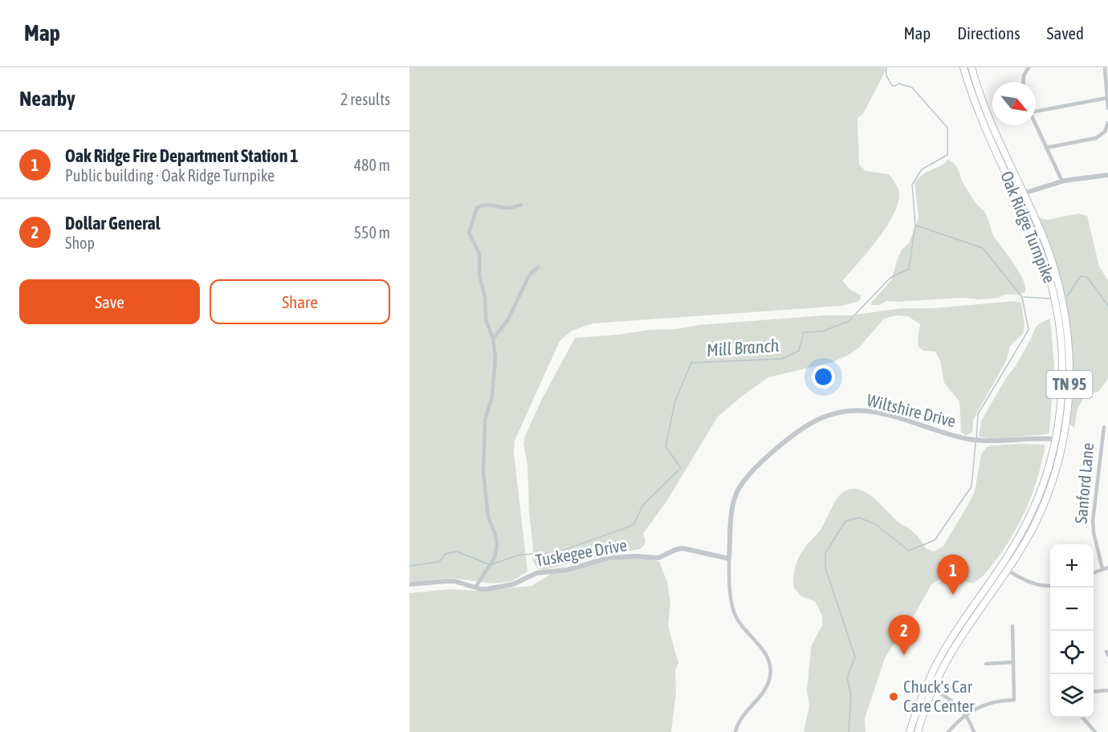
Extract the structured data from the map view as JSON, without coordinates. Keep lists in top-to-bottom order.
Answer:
{
  "streets": {
    "highway": ["Oak Ridge Turnpike", "TN 95"],
    "street": ["Wiltshire Drive", "Sanford Lane", "Tuskegee Drive"]
  },
  "crossings": [
    ["Oak Ridge Turnpike", "Wiltshire Drive"],
    ["Wiltshire Drive", "Tuskegee Drive"]
  ],
  "water": ["Mill Branch"],
  "places": ["Chuck's Car Care Center"],
  "north": "bottom right",
  "page": {
    "header": "Map",
    "nav": ["Map", "Directions", "Saved"],
    "heading": ["Nearby", "2 results"],
    "list": [
      {
        "mark": "1",
        "name": "Oak Ridge Fire Department Station 1",
        "note": "Public building · Oak Ridge Turnpike",
        "value": "480 m"
      },
      {
        "mark": "2",
        "name": "Dollar General",
        "note": "Shop",
        "value": "550 m"
      }
    ],
    "buttons": ["Save", "Share"],
    "map_buttons": ["+", "−"],
    "pins": ["1", "2"]
  }
}
